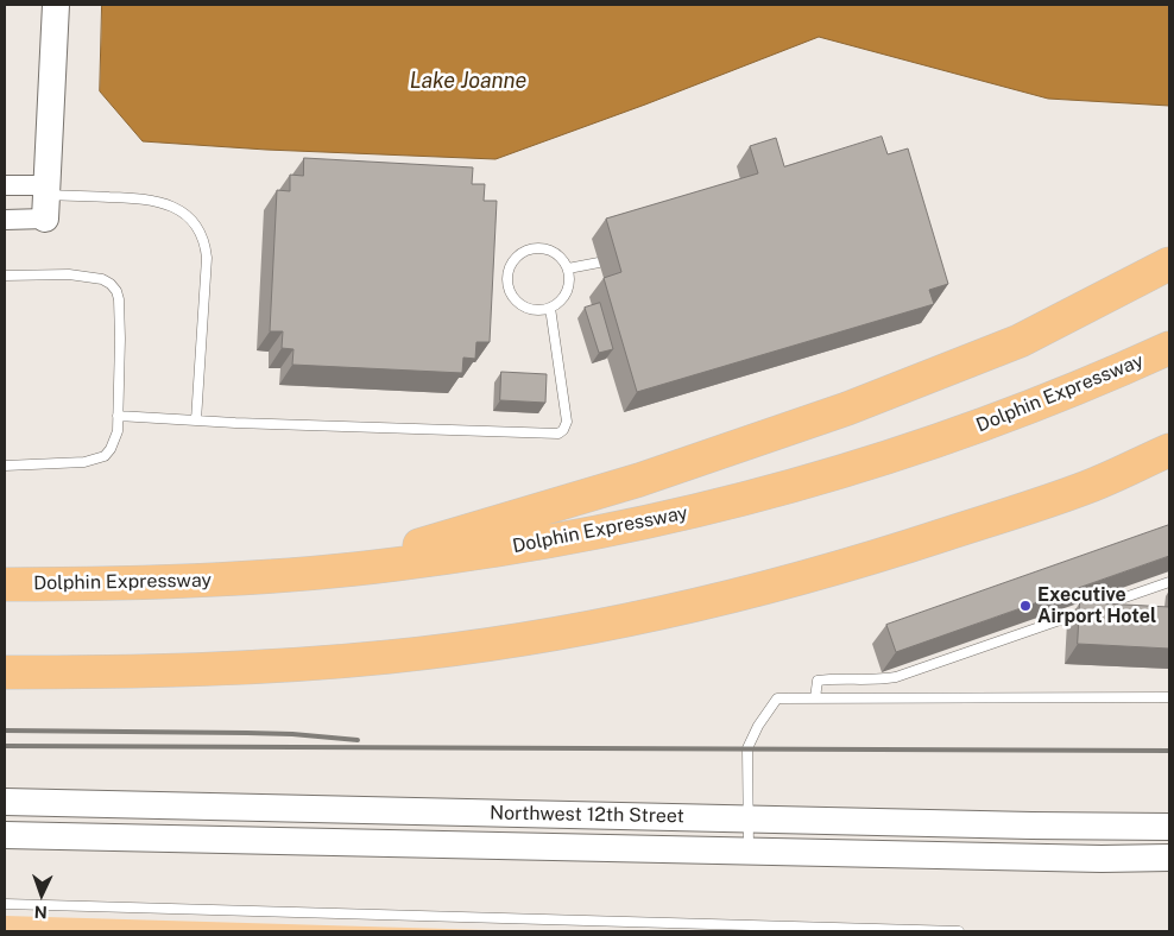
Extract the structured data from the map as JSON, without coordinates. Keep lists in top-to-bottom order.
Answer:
{
  "streets": {
    "highway": ["Dolphin Expressway"],
    "main road": ["Northwest 12th Street"]
  },
  "water": ["Lake Joanne"],
  "places": ["Executive Airport Hotel"],
  "north": "bottom"
}
